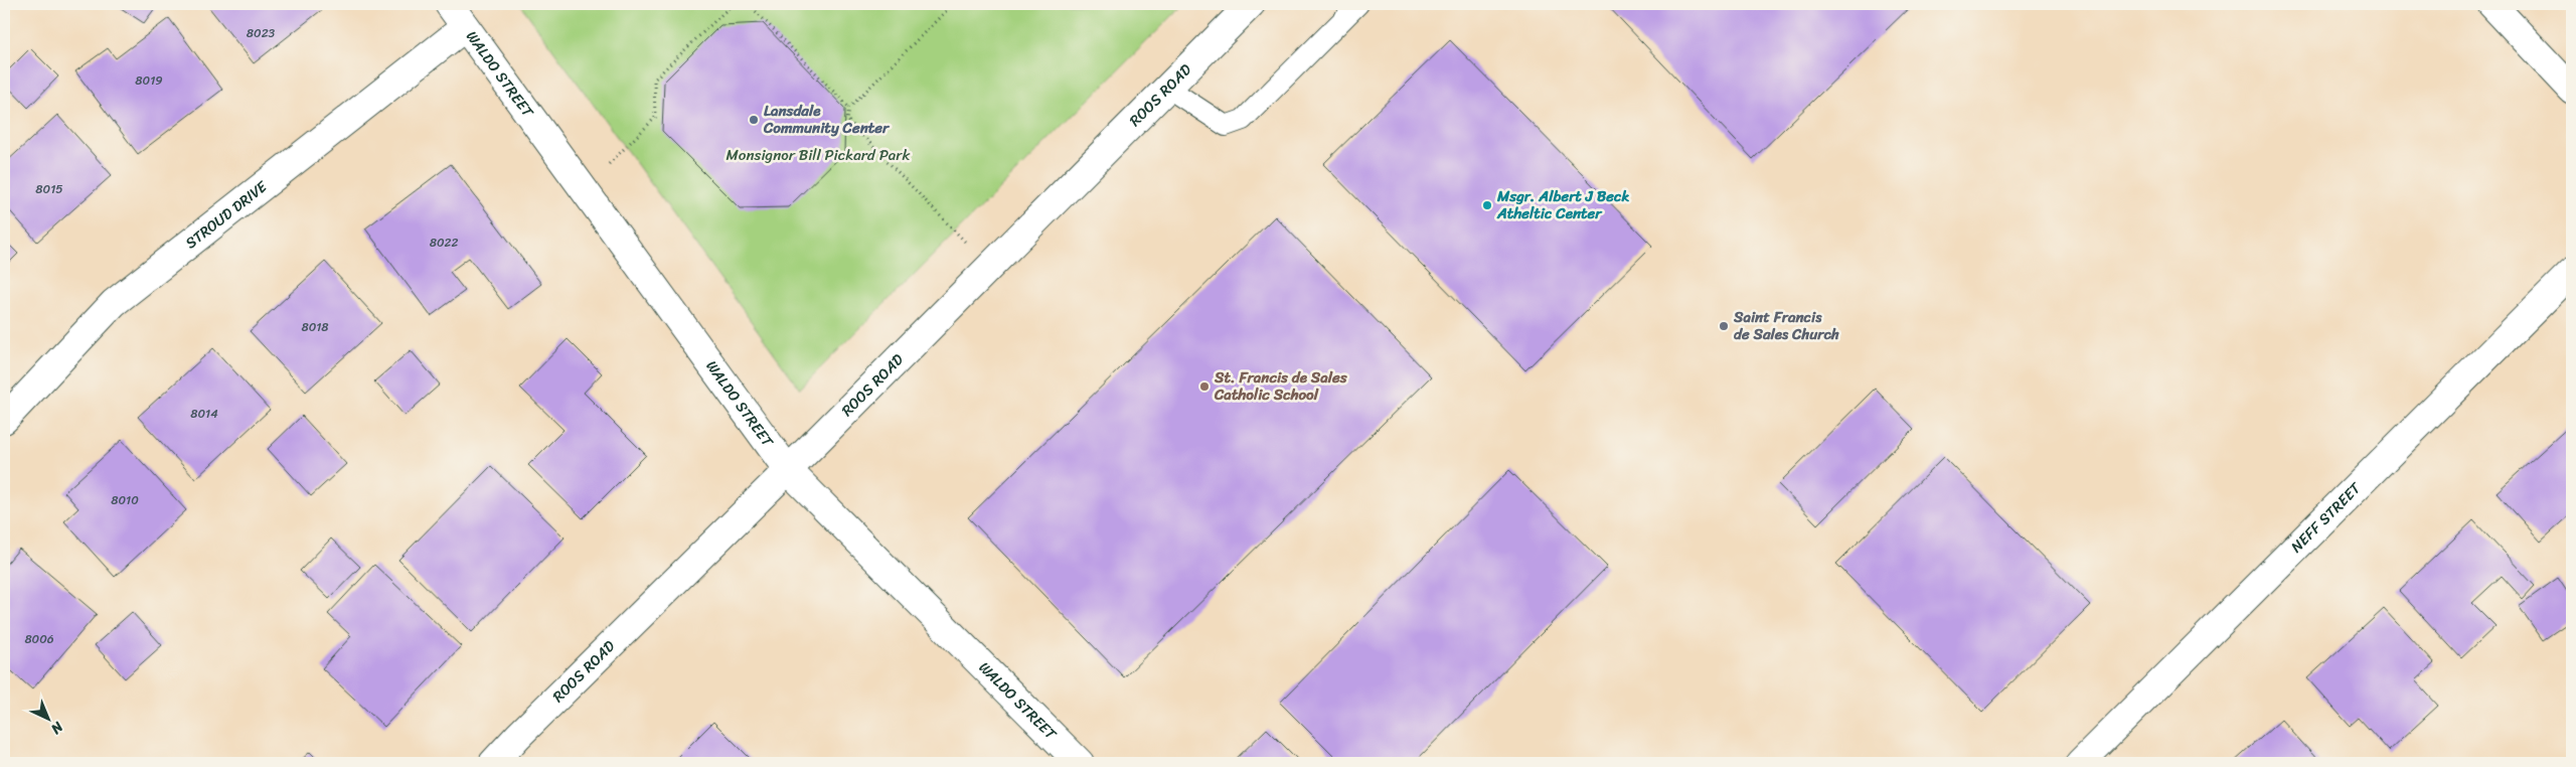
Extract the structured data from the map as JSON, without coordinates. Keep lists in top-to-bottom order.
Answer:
{
  "streets": {
    "street": [
      "WALDO STREET",
      "ROOS ROAD",
      "STROUD DRIVE",
      "NEFF STREET"
    ]
  },
  "crossings": [
    ["WALDO STREET", "ROOS ROAD"],
    ["WALDO STREET", "STROUD DRIVE"]
  ],
  "parks": ["Monsignor Bill Pickard Park"],
  "places": [
    "Lansdale Community Center",
    "Msgr. Albert J Beck Atheltic Center",
    "Saint Francis de Sales Church",
    "St. Francis de Sales Catholic School"
  ],
  "house_numbers": [
    "8023",
    "8019",
    "8015",
    "8022",
    "8018",
    "8014",
    "8010",
    "8006"
  ],
  "north": "bottom right"
}
